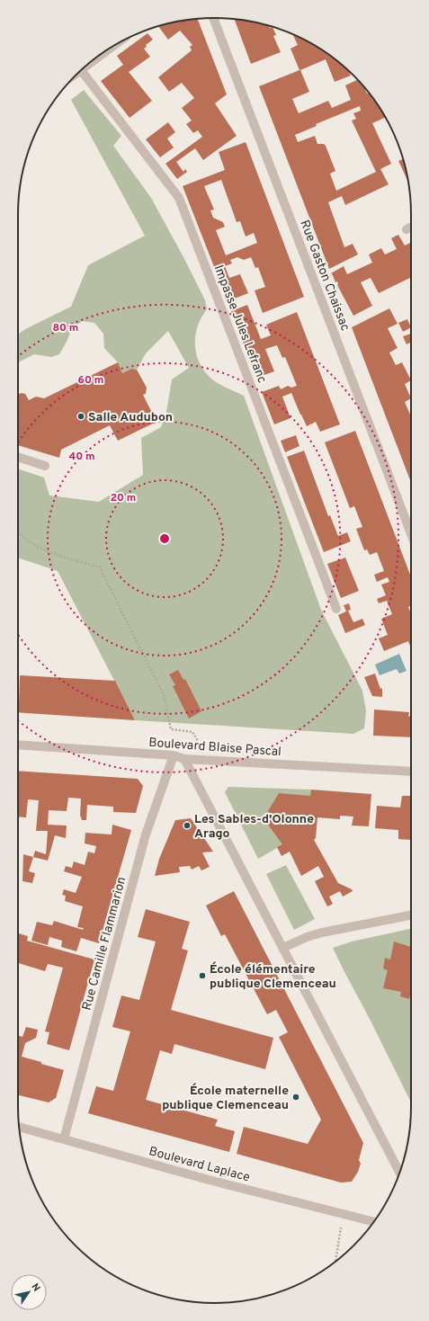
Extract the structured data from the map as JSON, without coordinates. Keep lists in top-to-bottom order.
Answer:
{
  "streets": {
    "street": [
      "Rue Gaston Chaissac",
      "Impasse Jules Lefranc",
      "Boulevard Blaise Pascal",
      "Rue Camille Flammarion",
      "Boulevard Laplace"
    ]
  },
  "crossings": [
    ["Boulevard Blaise Pascal", "Rue Camille Flammarion"],
    ["Rue Camille Flammarion", "Boulevard Laplace"]
  ],
  "places": [
    "Salle Audubon",
    "Les Sables-d'Olonne Arago",
    "École élémentaire publique Clemenceau",
    "École maternelle publique Clemenceau"
  ],
  "north": "top right",
  "rings": [
    "80 m",
    "60 m",
    "40 m",
    "20 m"
  ]
}
